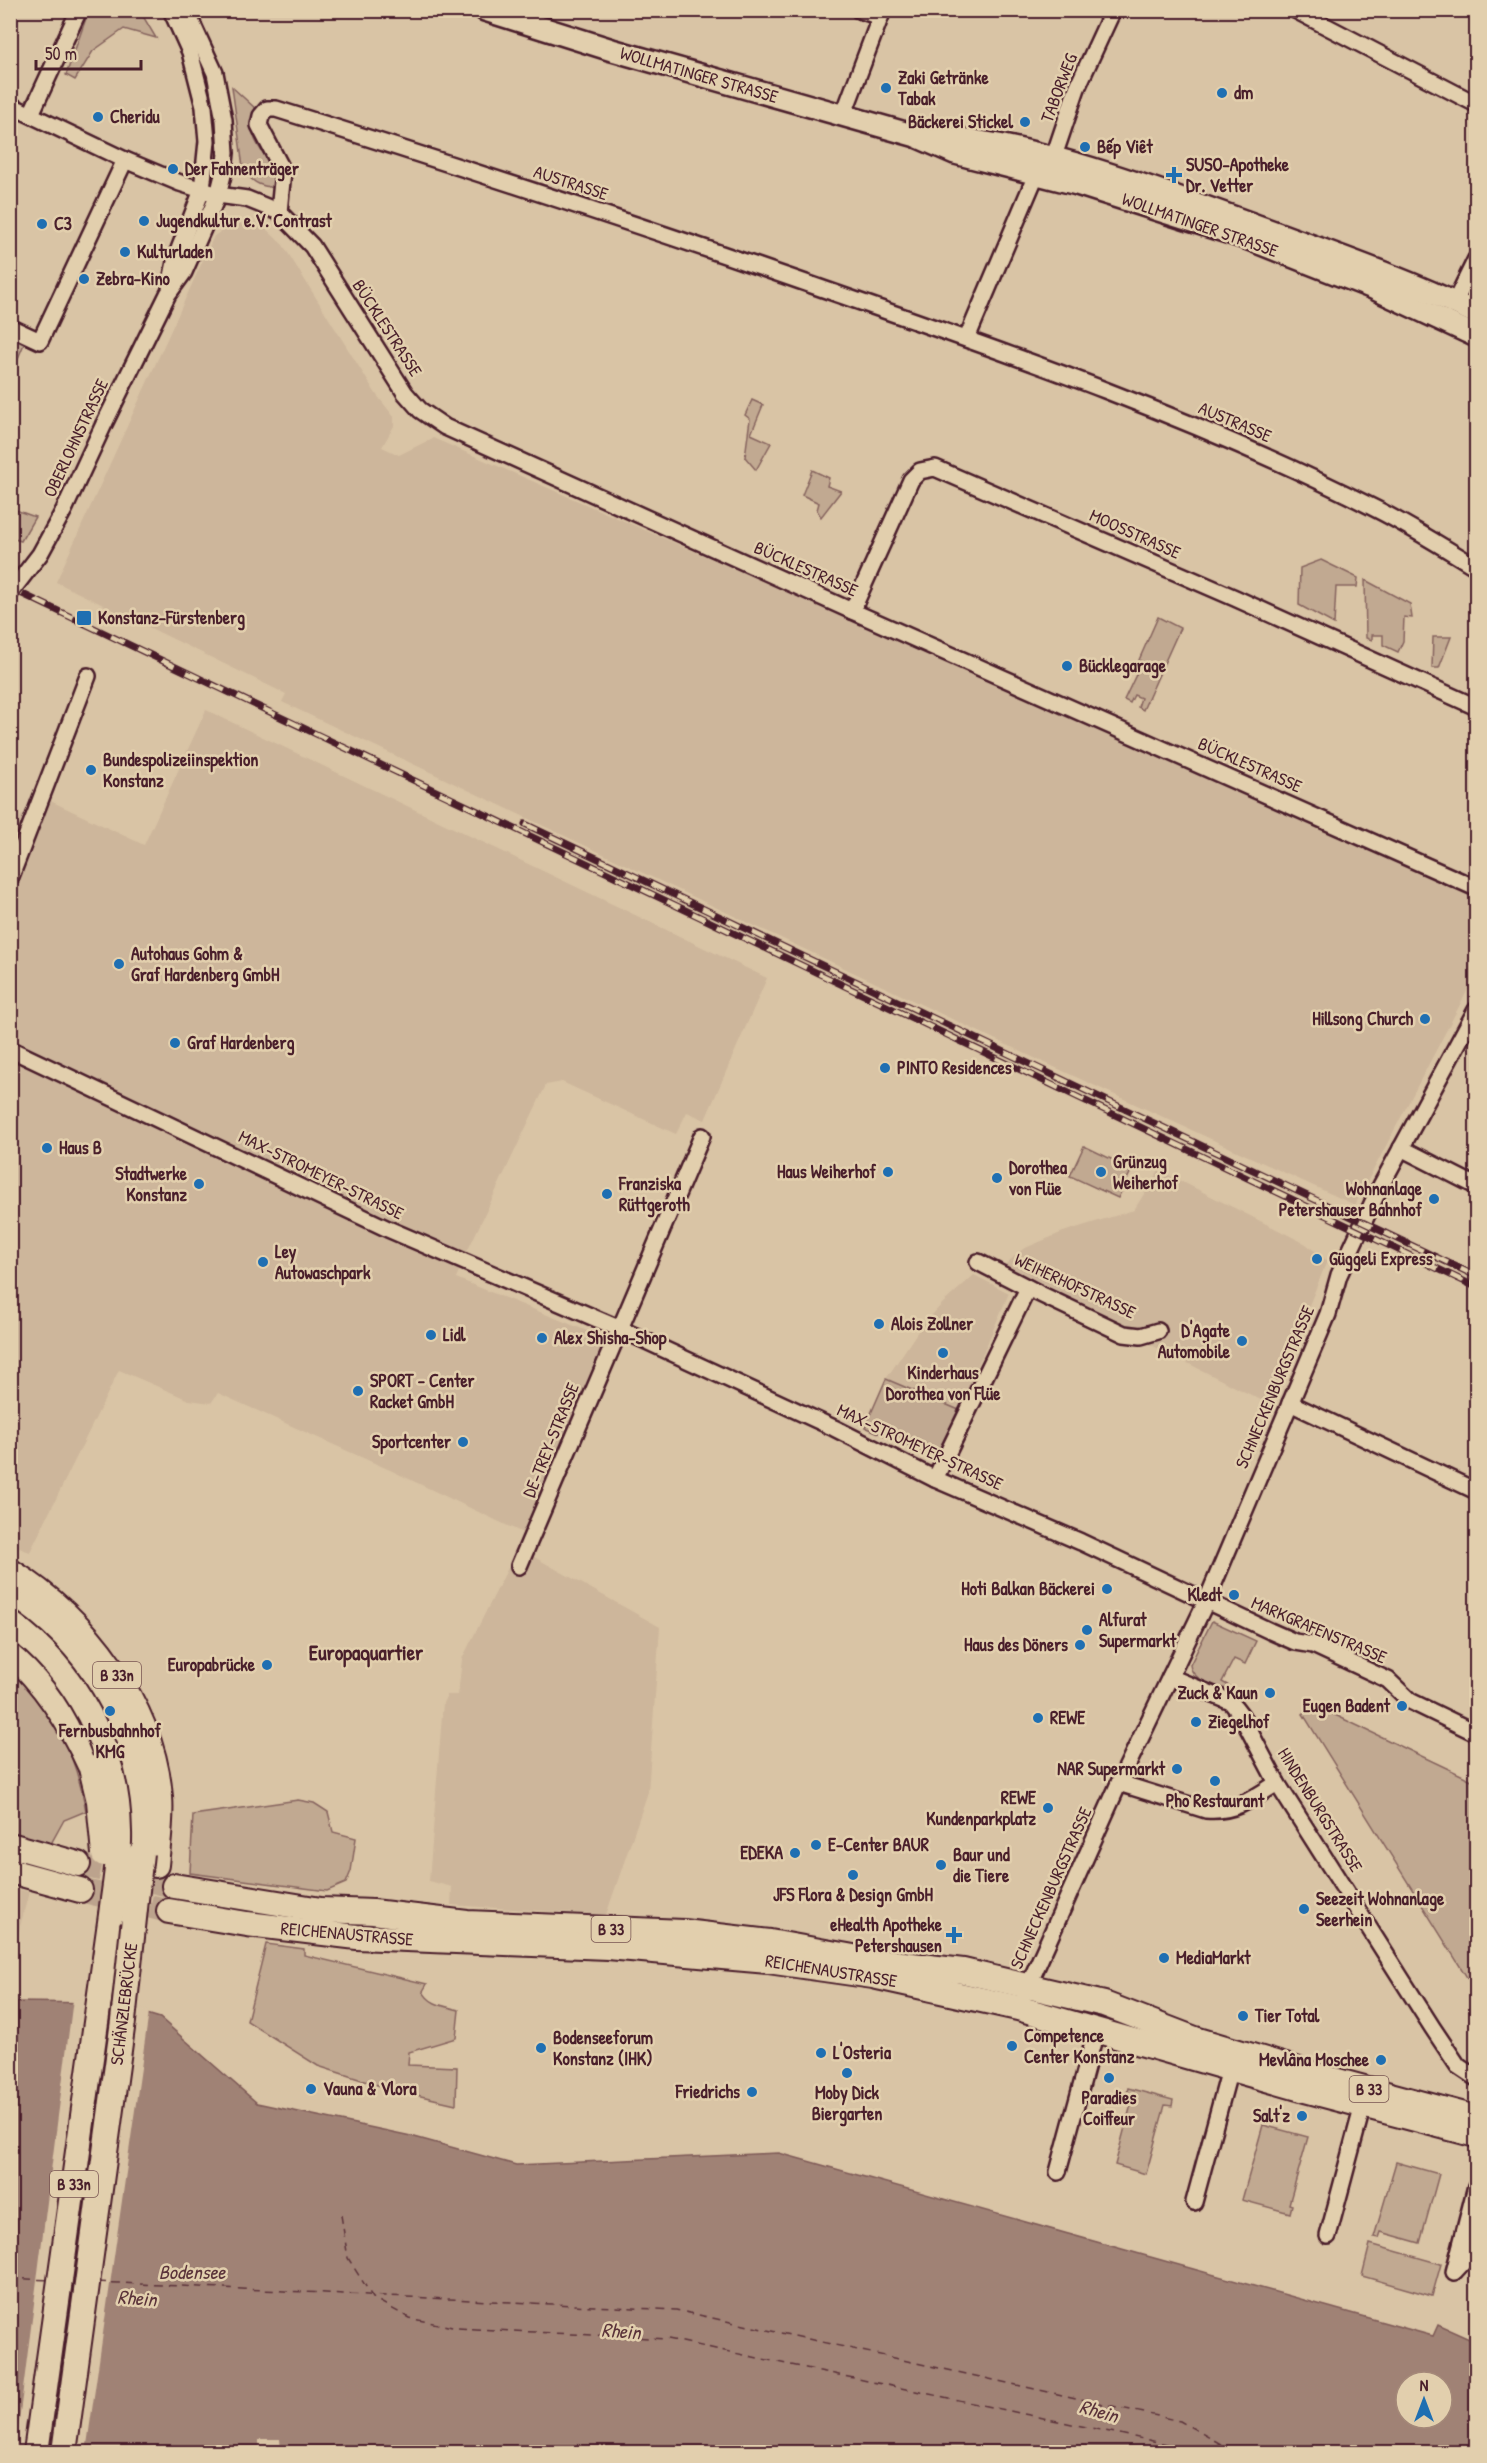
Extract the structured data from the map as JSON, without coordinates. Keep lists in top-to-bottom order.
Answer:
{
  "streets": {
    "main road": [
      "WOLLMATINGER STRASSE",
      "B 33n",
      "B 33",
      "REICHENAUSTRASSE",
      "SCHÄNZLEBRÜCKE"
    ],
    "street": [
      "TABORWEG",
      "AUSTRASSE",
      "BÜCKLESTRASSE",
      "OBERLOHNSTRASSE",
      "MOOSSTRASSE",
      "MAX-STROMEYER-STRASSE",
      "WEIHERHOFSTRASSE",
      "SCHNECKENBURGSTRASSE",
      "DE-TREY-STRASSE",
      "MARKGRAFENSTRASSE",
      "HINDENBURGSTRASSE"
    ]
  },
  "crossings": [
    ["WOLLMATINGER STRASSE", "TABORWEG"],
    ["AUSTRASSE", "BÜCKLESTRASSE"],
    ["BÜCKLESTRASSE", "OBERLOHNSTRASSE"],
    ["BÜCKLESTRASSE", "MOOSSTRASSE"],
    ["MAX-STROMEYER-STRASSE", "SCHNECKENBURGSTRASSE"],
    ["MAX-STROMEYER-STRASSE", "DE-TREY-STRASSE"],
    ["MAX-STROMEYER-STRASSE", "MARKGRAFENSTRASSE"],
    ["SCHNECKENBURGSTRASSE", "MARKGRAFENSTRASSE"],
    ["SCHNECKENBURGSTRASSE", "HINDENBURGSTRASSE"],
    ["SCHNECKENBURGSTRASSE", "REICHENAUSTRASSE"],
    ["B 33n", "SCHÄNZLEBRÜCKE"]
  ],
  "districts": ["Europaquartier"],
  "water": ["Bodensee", "Rhein"],
  "places": {
    "other": [
      "Zaki Getränke Tabak",
      "dm",
      "Cheridu",
      "Bäckerei Stickel",
      "Bếp Viêt",
      "Der Fahnenträger",
      "Jugendkultur e.V. Contrast",
      "C3",
      "Kulturladen",
      "Zebra-Kino",
      "Bücklegarage",
      "Bundespolizeiinspektion Konstanz",
      "Autohaus Gohm & Graf Hardenberg GmbH",
      "Hillsong Church",
      "Graf Hardenberg",
      "PINTO Residences",
      "Haus B",
      "Haus Weiherhof",
      "Grünzug Weiherhof",
      "Dorothea von Flüe",
      "Stadtwerke Konstanz",
      "Franziska Rüttgeroth",
      "Wohnanlage Petershauser Bahnhof",
      "Güggeli Express",
      "Ley Autowaschpark",
      "Alois Zollner",
      "Lidl",
      "Alex Shisha-Shop",
      "D'Agate Automobile",
      "Kinderhaus Dorothea von Flüe",
      "SPORT - Center Racket GmbH",
      "Sportcenter",
      "Hoti Balkan Bäckerei",
      "Kledt",
      "Alfurat Supermarkt",
      "Haus des Döners",
      "Europabrücke",
      "Zuck & Kaun",
      "Eugen Badent",
      "Fernbusbahnhof KMG",
      "REWE",
      "Ziegelhof",
      "NAR Supermarkt",
      "Pho Restaurant",
      "REWE Kundenparkplatz",
      "E-Center BAUR",
      "EDEKA",
      "Baur und die Tiere",
      "JFS Flora & Design GmbH",
      "Seezeit Wohnanlage Seerhein",
      "MediaMarkt",
      "Tier Total",
      "Competence Center Konstanz",
      "Bodenseeforum Konstanz (IHK)",
      "L'Osteria",
      "Mevlâna Moschee",
      "Moby Dick Biergarten",
      "Paradies Coiffeur",
      "Vauna & Vlora",
      "Friedrichs",
      "Salt'z"
    ],
    "health": ["SUSO-Apotheke Dr. Vetter", "eHealth Apotheke Petershausen"],
    "transit": ["Konstanz-Fürstenberg"]
  },
  "scale_bar": "50 m",
  "north": "top"
}
